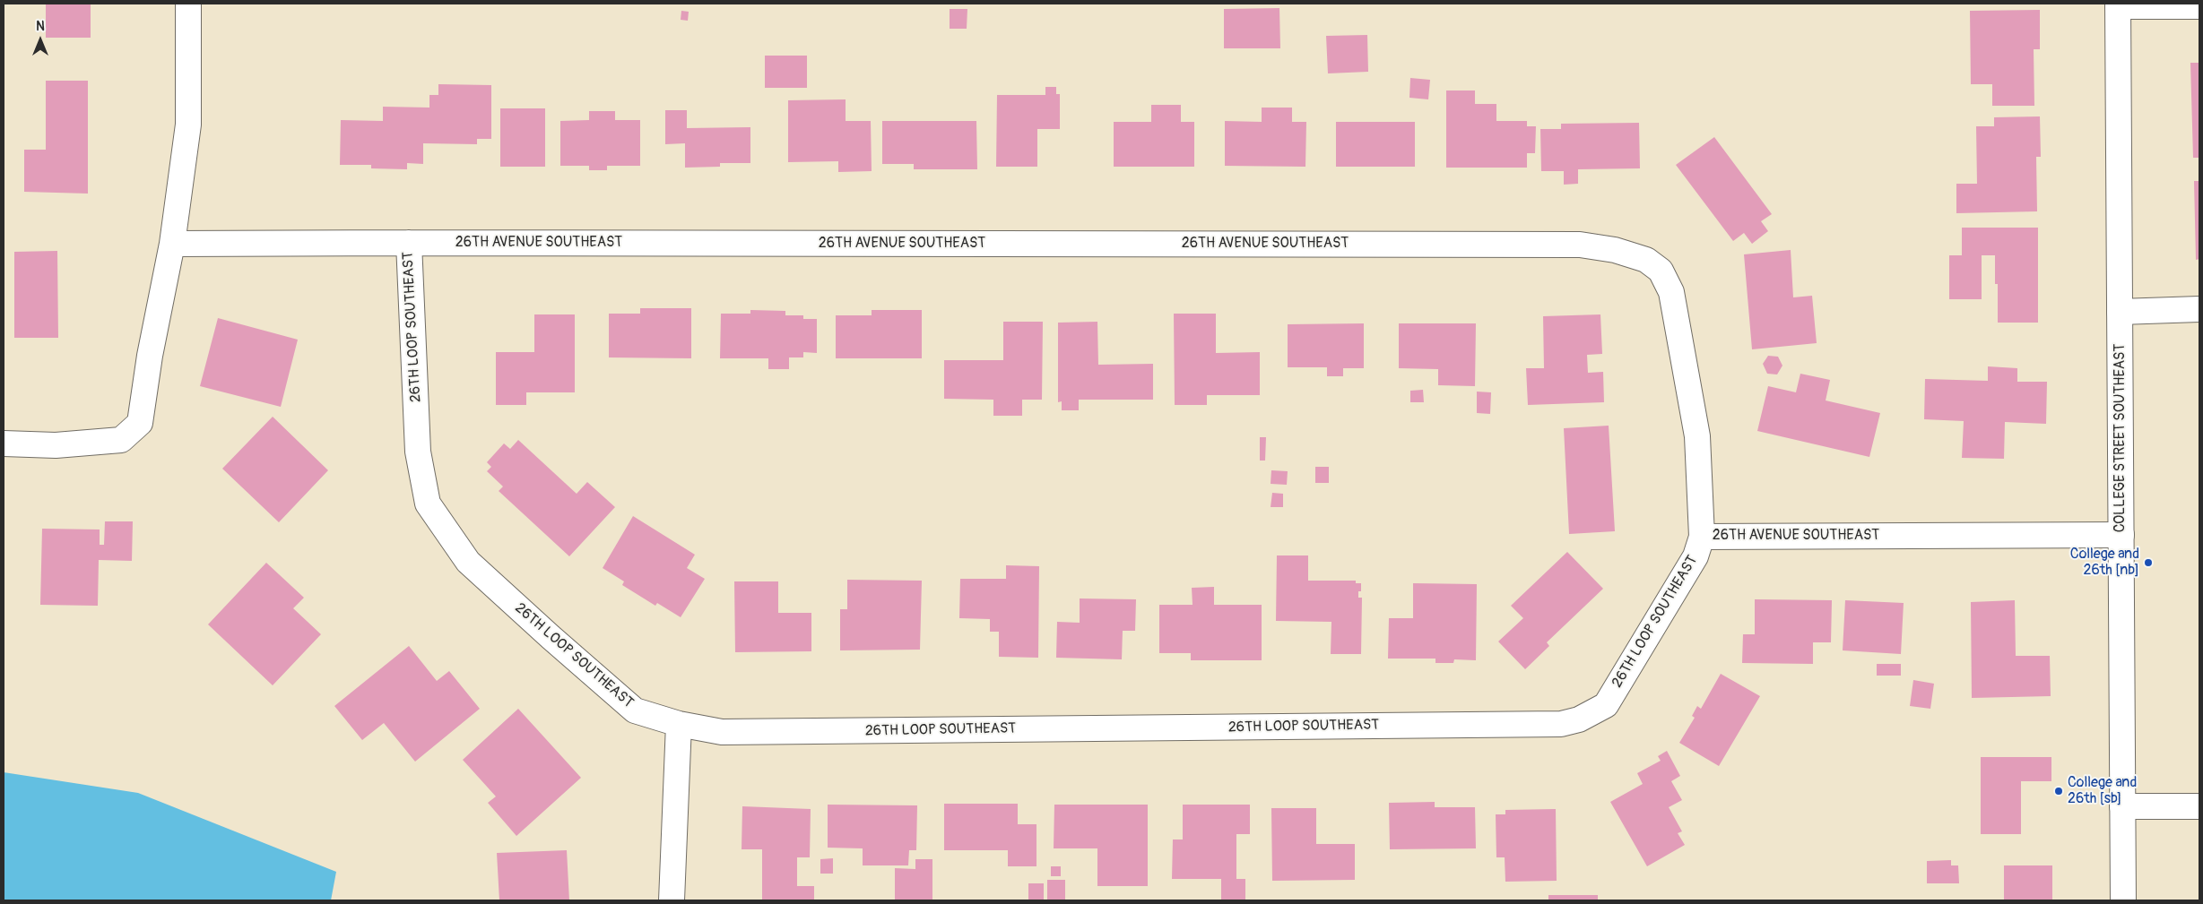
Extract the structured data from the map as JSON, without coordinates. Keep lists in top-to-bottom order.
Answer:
{
  "streets": {
    "street": ["26TH AVENUE SOUTHEAST", "26TH LOOP SOUTHEAST", "COLLEGE STREET SOUTHEAST"]
  },
  "crossings": [
    ["26TH AVENUE SOUTHEAST", "26TH LOOP SOUTHEAST"],
    ["26TH AVENUE SOUTHEAST", "COLLEGE STREET SOUTHEAST"]
  ],
  "places": ["College and 26th [nb]", "College and 26th [sb]"],
  "north": "top"
}
